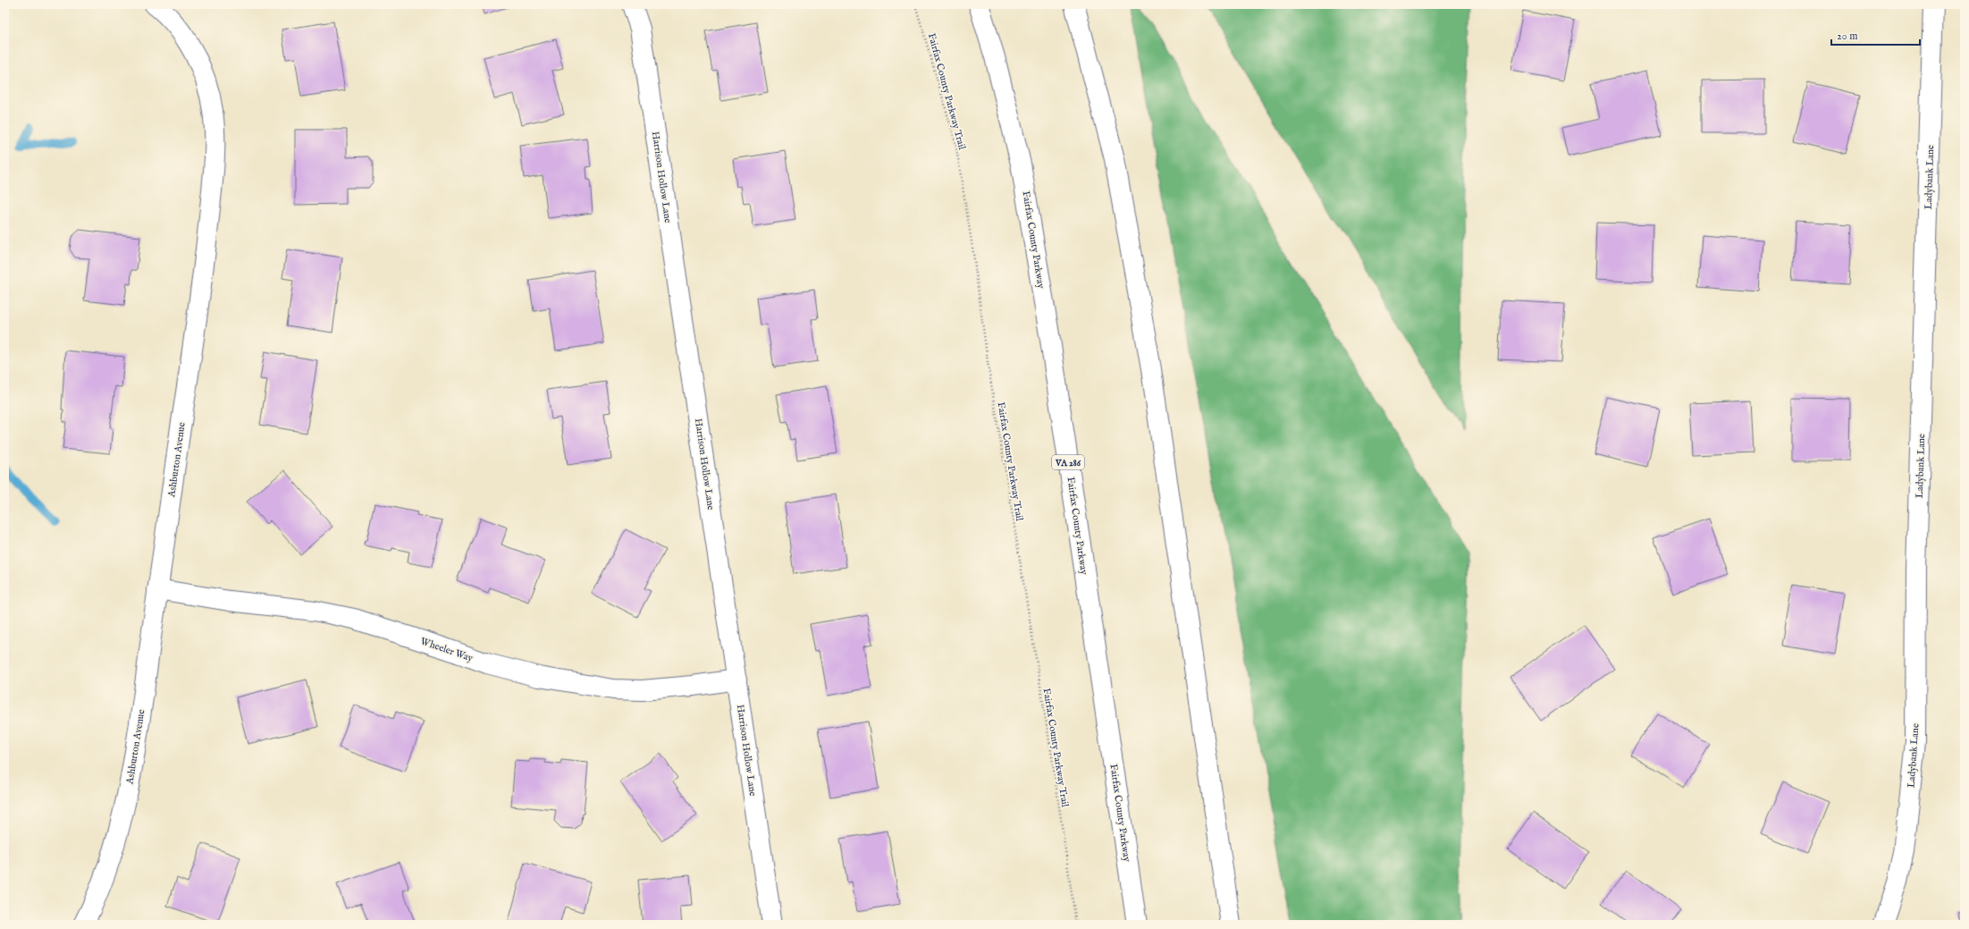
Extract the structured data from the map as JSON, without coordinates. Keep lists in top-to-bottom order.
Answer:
{
  "streets": {
    "main road": [
      "Harrison Hollow Lane",
      "Ladybank Lane",
      "Fairfax County Parkway",
      "Ashburton Avenue",
      "VA 286",
      "Wheeler Way"
    ],
    "path": ["Fairfax County Parkway Trail"]
  },
  "crossings": [
    ["Harrison Hollow Lane", "Wheeler Way"],
    ["Ashburton Avenue", "Wheeler Way"]
  ],
  "scale_bar": "20 m"
}
